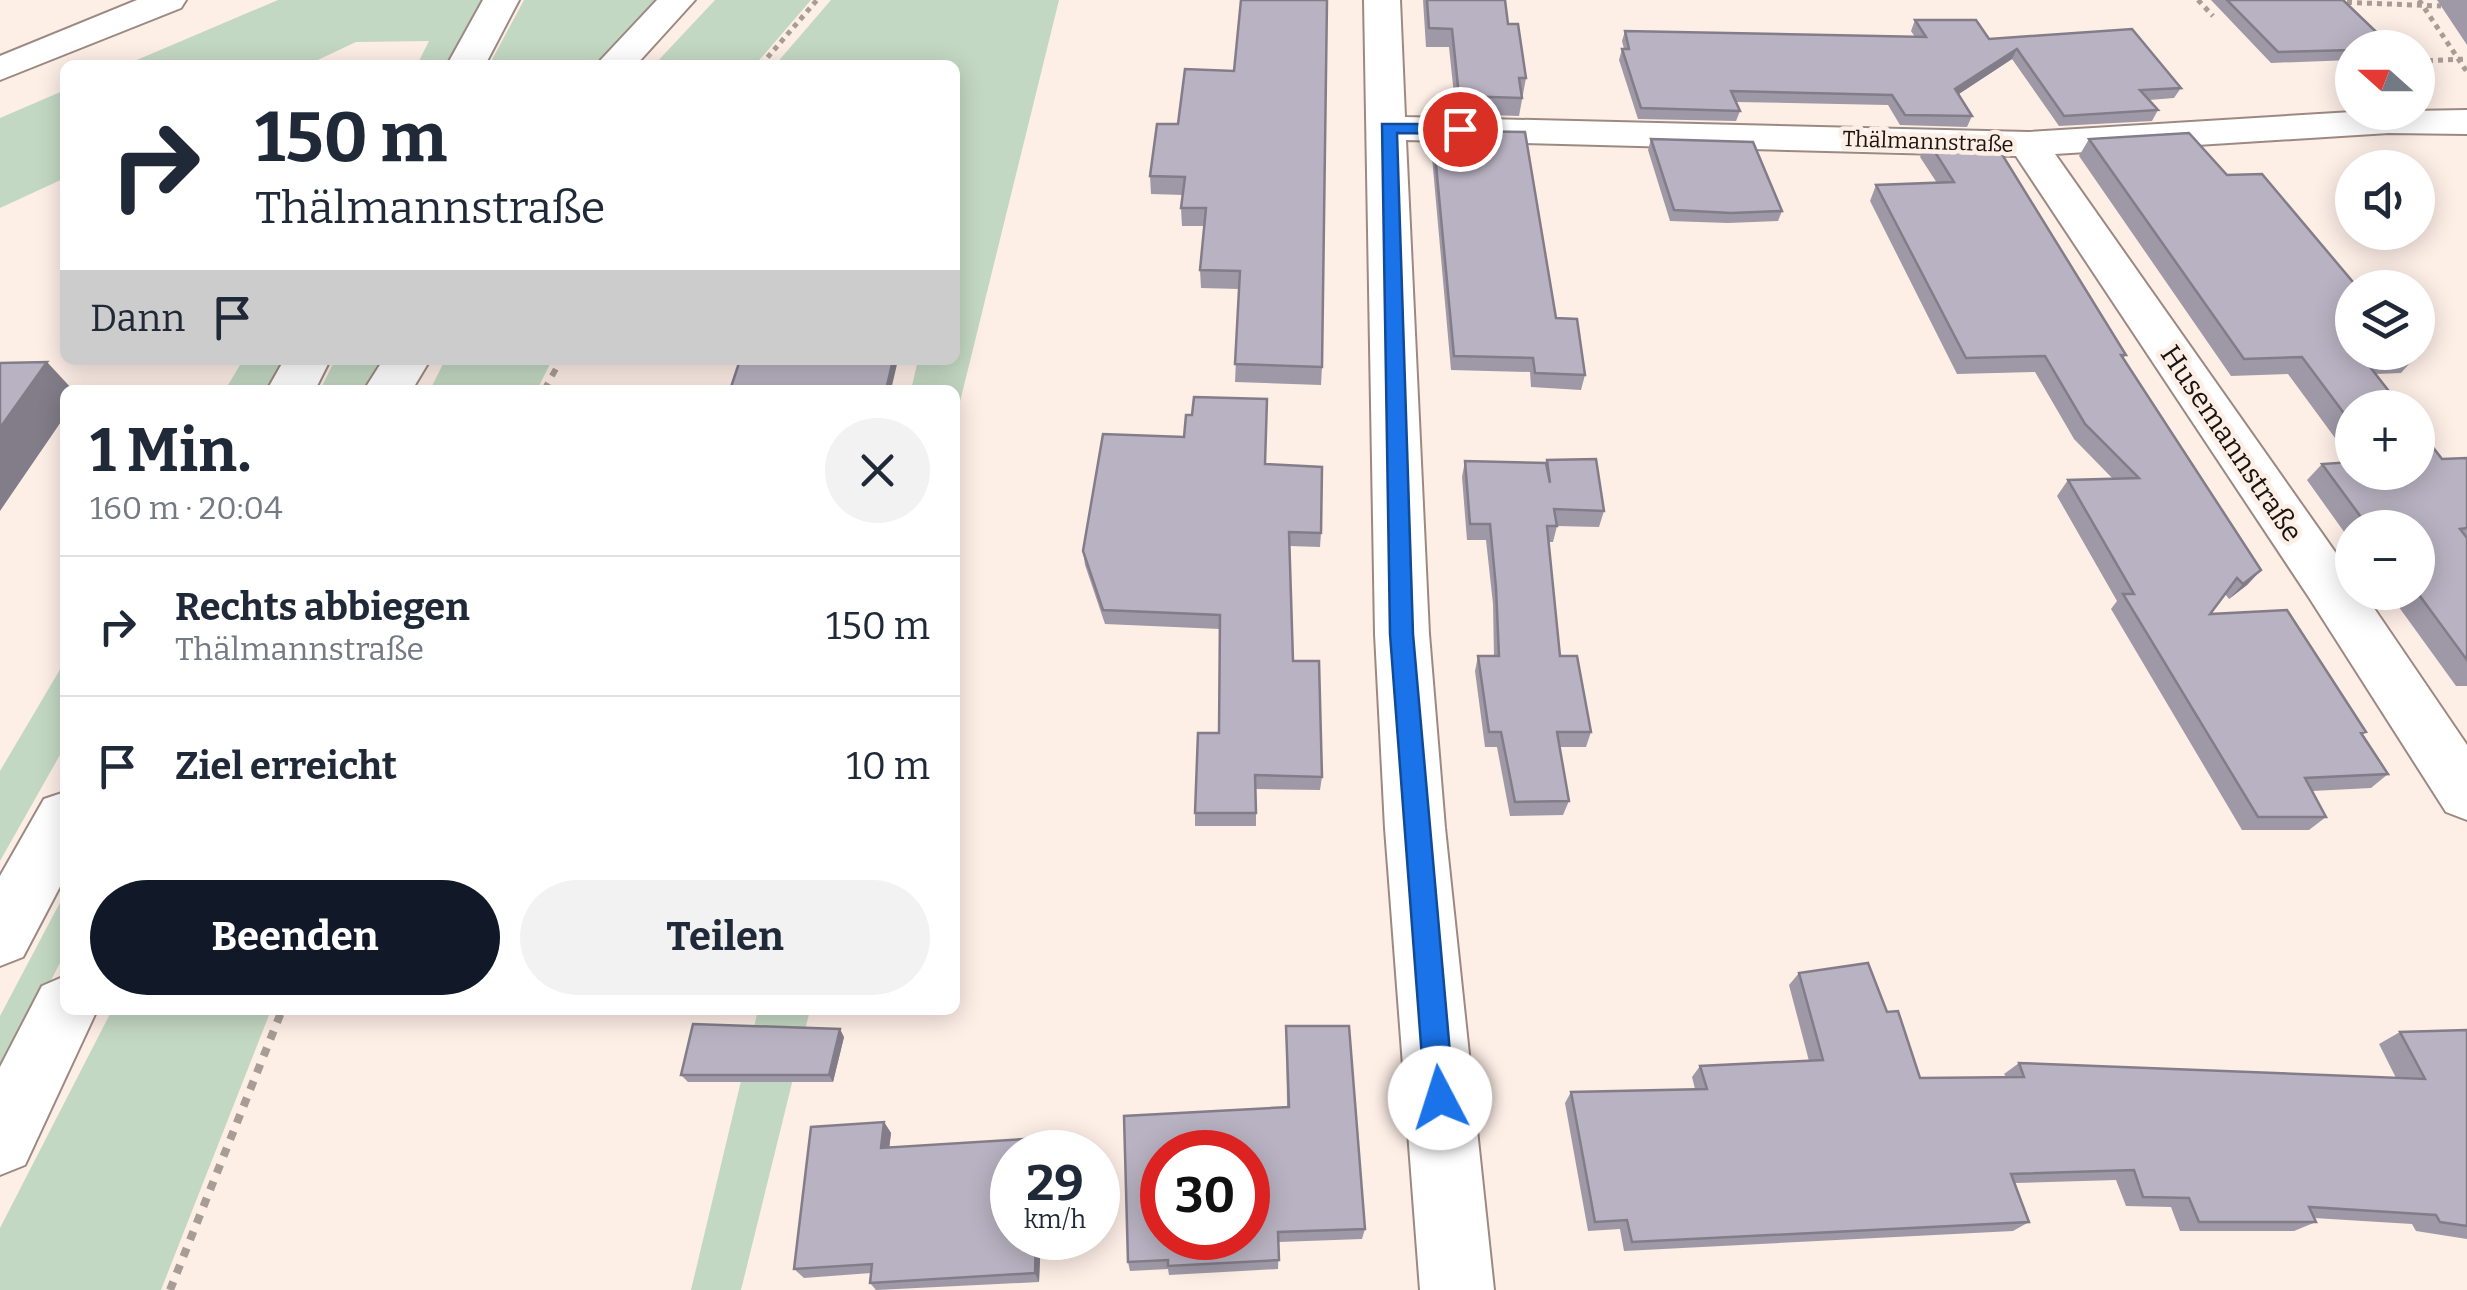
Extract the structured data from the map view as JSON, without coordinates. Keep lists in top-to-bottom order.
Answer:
{
  "streets": {
    "main road": ["Thälmannstraße", "Husemannstraße"]
  },
  "crossings": [
    ["Thälmannstraße", "Husemannstraße"]
  ],
  "north": "left",
  "page": {
    "map_buttons": ["+", "−"],
    "turn": ["150 m", "Thälmannstraße"],
    "then": "Dann",
    "heading": ["1 Min.", "160 m · 20:04"],
    "list": [
      {
        "name": "Rechts abbiegen",
        "note": "Thälmannstraße",
        "value": "150 m"
      },
      {
        "name": "Ziel erreicht",
        "value": "10 m"
      }
    ],
    "buttons": ["Beenden", "Teilen"],
    "speed": "29 km/h",
    "limit": "30"
  }
}
